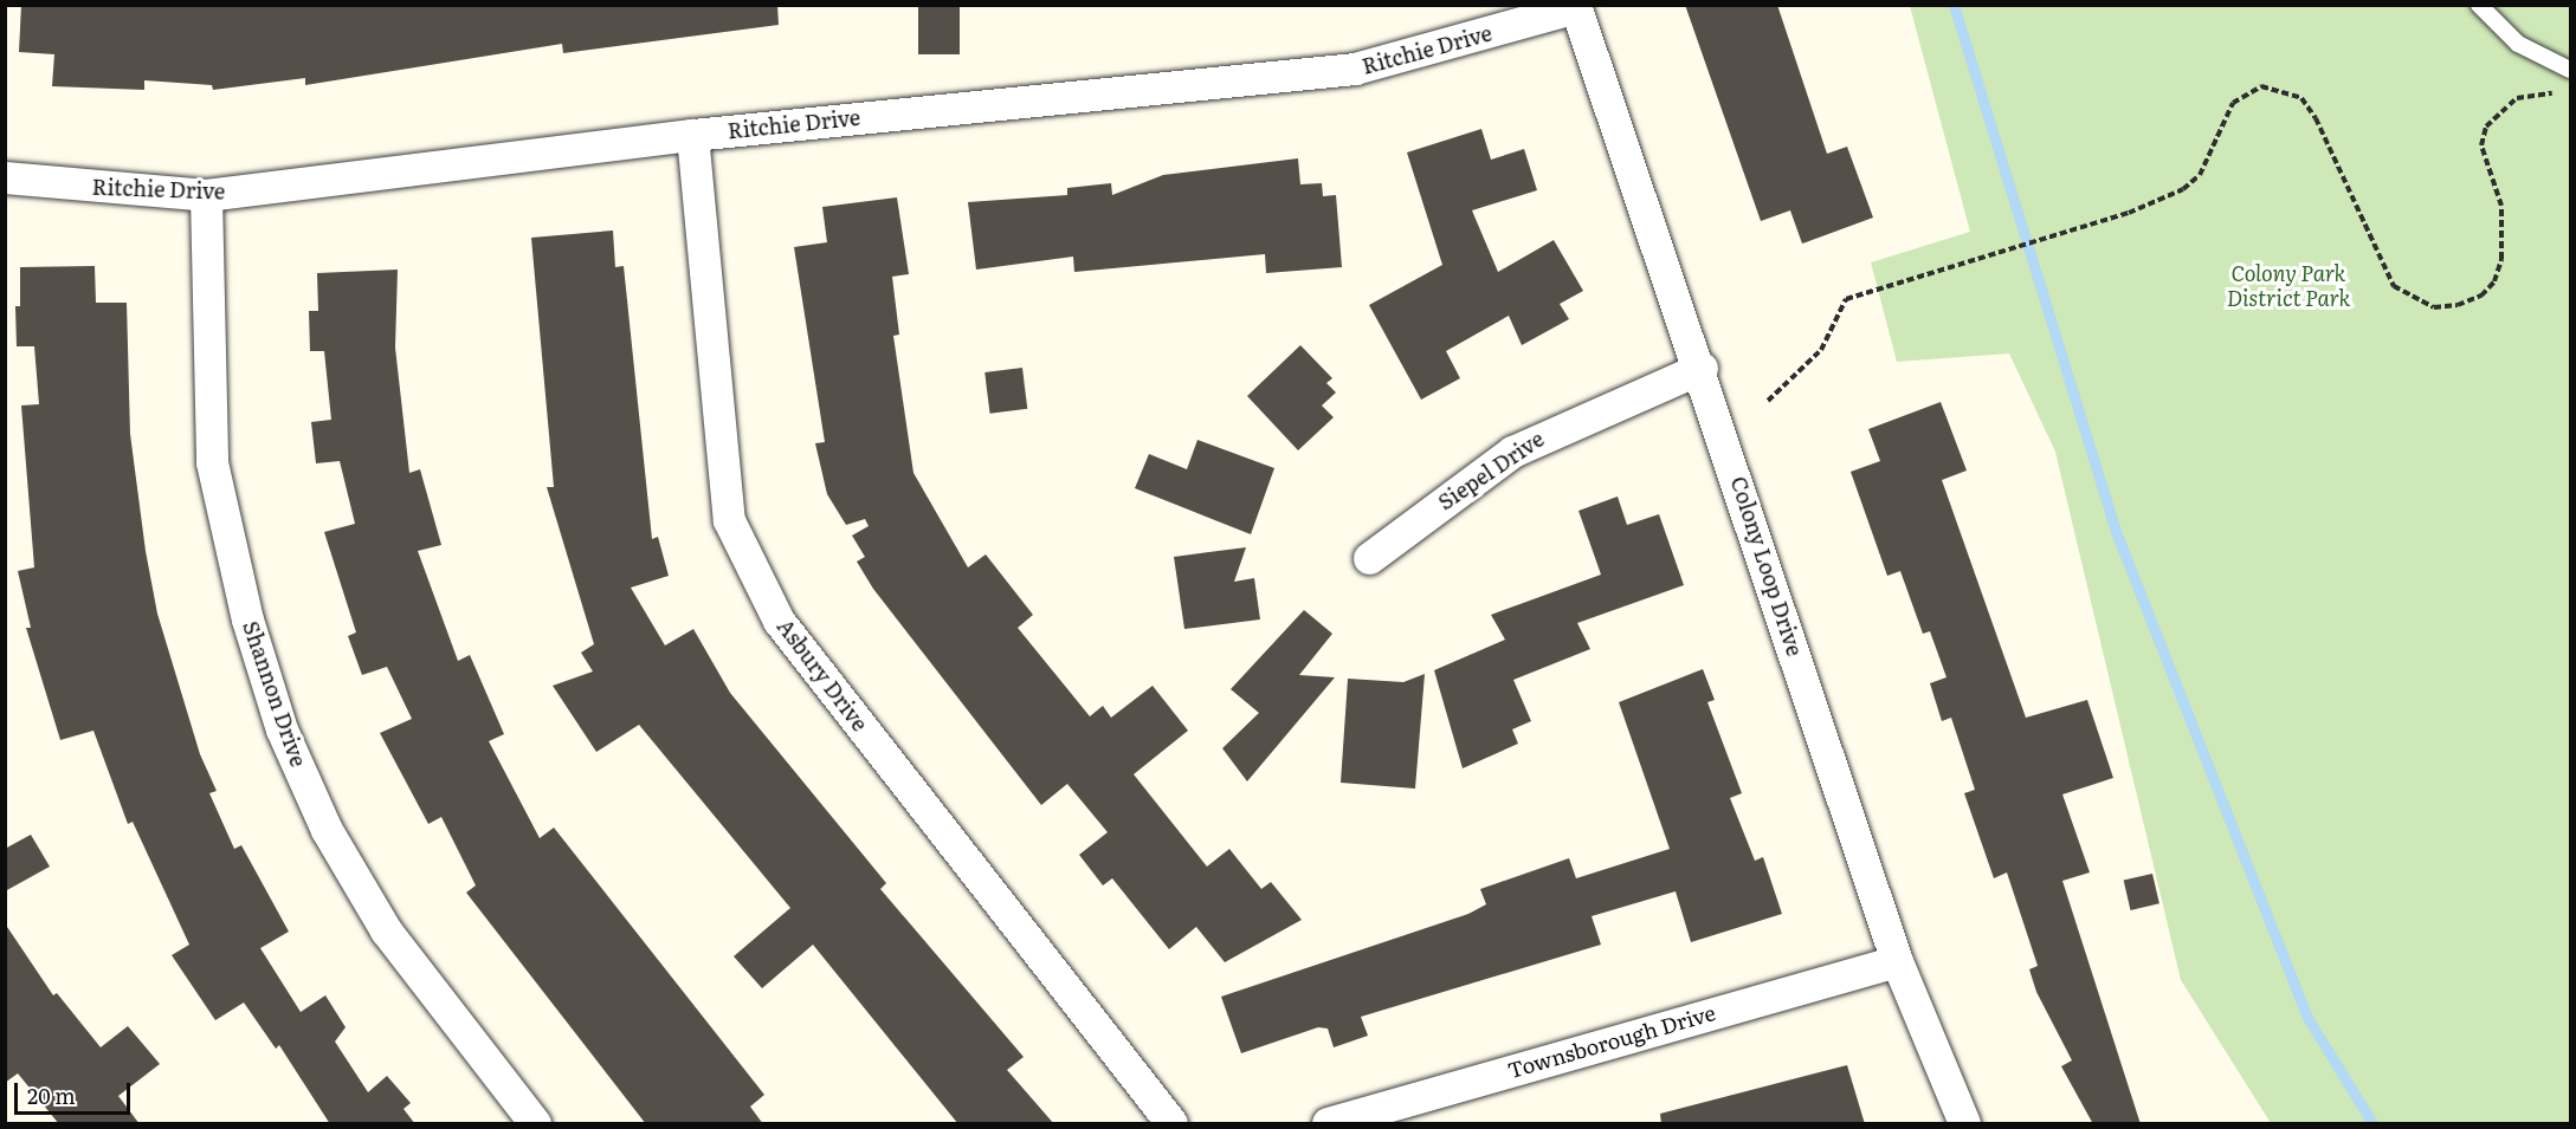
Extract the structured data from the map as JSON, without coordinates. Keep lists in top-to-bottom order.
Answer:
{
  "streets": {
    "street": [
      "Ritchie Drive",
      "Siepel Drive",
      "Colony Loop Drive",
      "Asbury Drive",
      "Shannon Drive",
      "Townsborough Drive"
    ]
  },
  "crossings": [
    ["Ritchie Drive", "Colony Loop Drive"],
    ["Ritchie Drive", "Asbury Drive"],
    ["Ritchie Drive", "Shannon Drive"],
    ["Siepel Drive", "Colony Loop Drive"],
    ["Colony Loop Drive", "Townsborough Drive"]
  ],
  "parks": ["Colony Park District Park"],
  "scale_bar": "20 m"
}
